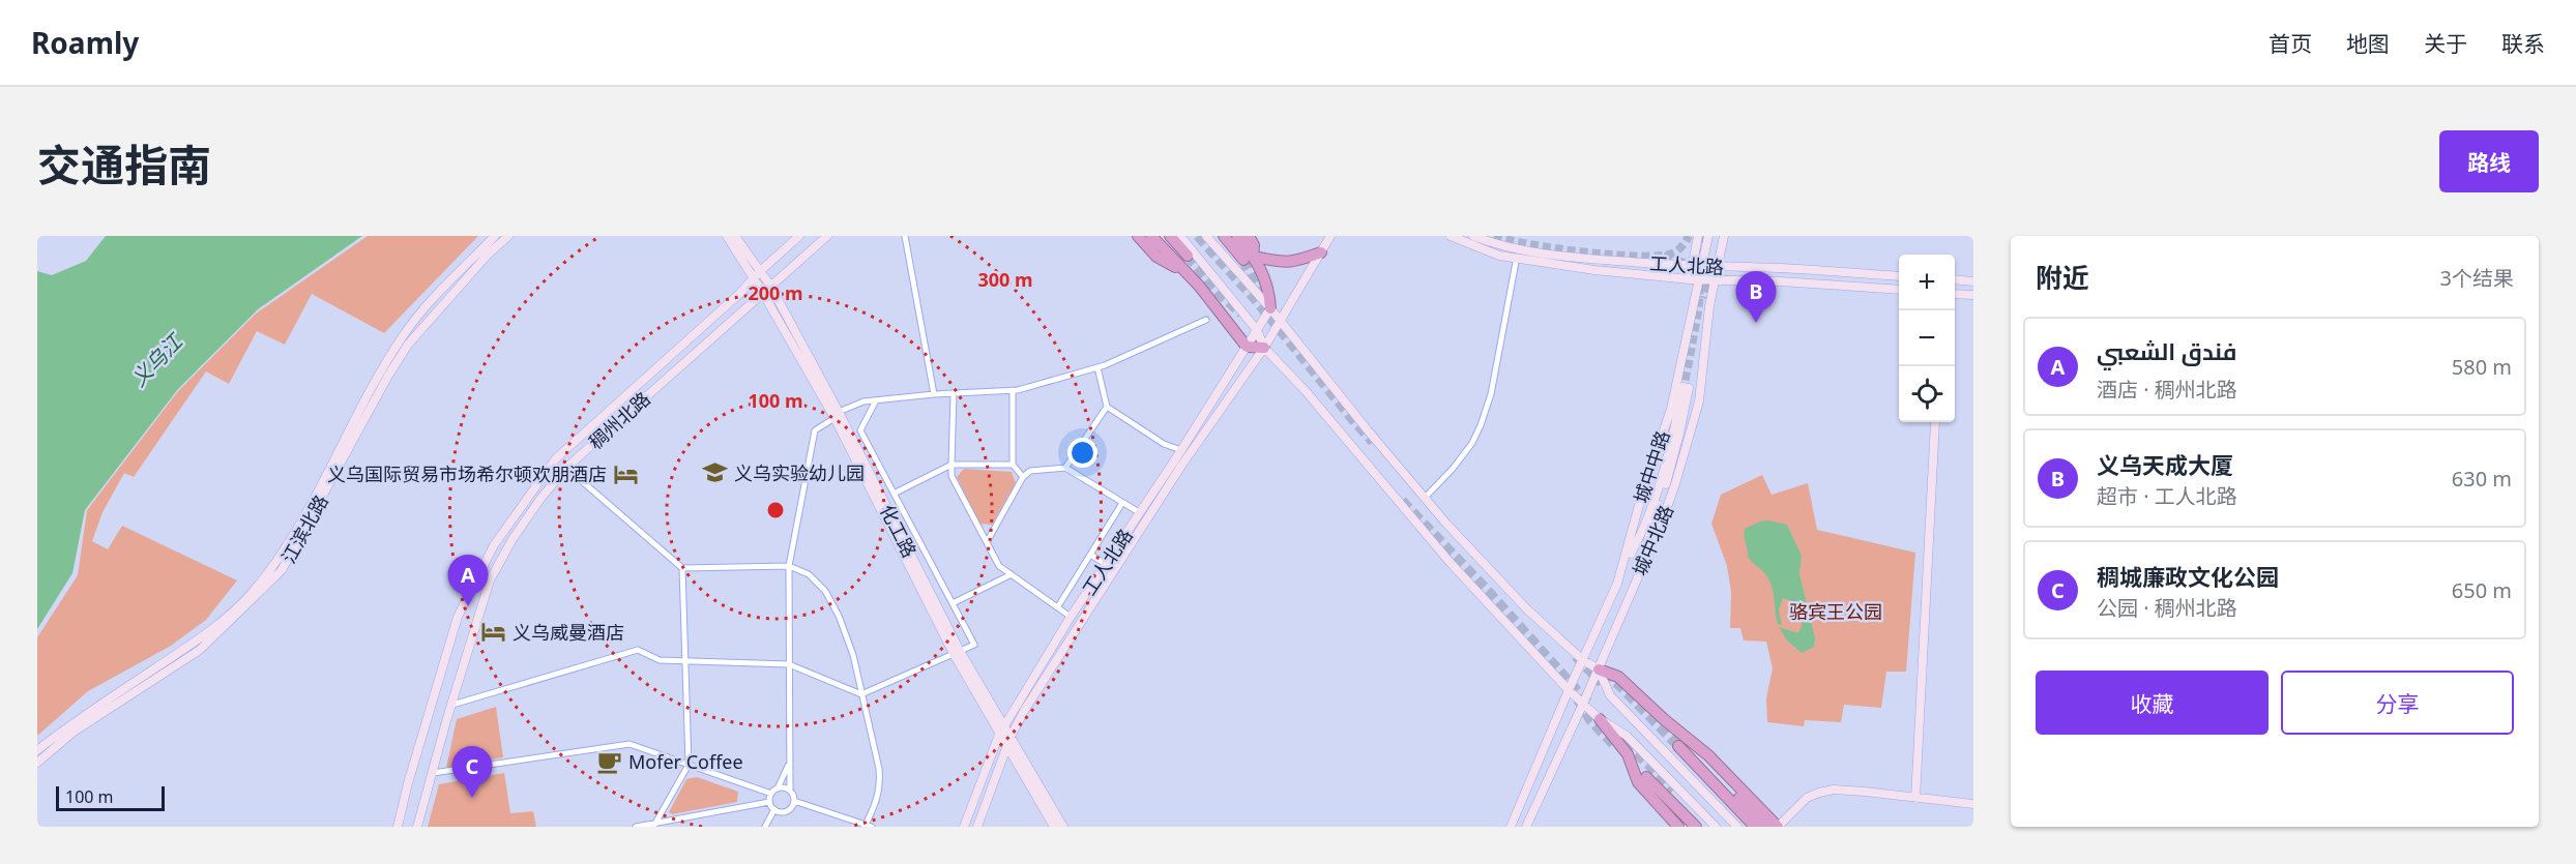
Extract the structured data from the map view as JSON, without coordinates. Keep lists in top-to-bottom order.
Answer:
{
  "streets": {
    "main road": [
      "工人北路",
      "稠州北路",
      "城中中路",
      "江滨北路",
      "化工路",
      "城中北路"
    ]
  },
  "crossings": [
    ["工人北路", "城中中路"],
    ["工人北路", "化工路"],
    ["工人北路", "城中北路"],
    ["稠州北路", "化工路"]
  ],
  "water": ["义乌江"],
  "parks": ["骆宾王公园"],
  "places": {
    "school or university": ["义乌实验幼儿园"],
    "hotel": ["义乌国际贸易市场希尔顿欢朋酒店", "义乌威曼酒店"],
    "cafe": ["Mofer Coffee"]
  },
  "scale_bar": "100 m",
  "page": {
    "header": "Roamly",
    "nav": [
      "首页",
      "地图",
      "关于",
      "联系"
    ],
    "title": "交通指南",
    "buttons": [
      "路线",
      ["收藏", "分享"]
    ],
    "heading": ["附近", "3个结果"],
    "map_buttons": ["+", "−"],
    "pins": ["B", "A", "C"],
    "list": [
      {
        "mark": "A",
        "name": "فندق الشعبي",
        "note": "酒店 · 稠州北路",
        "value": "580 m"
      },
      {
        "mark": "B",
        "name": "义乌天成大厦",
        "note": "超市 · 工人北路",
        "value": "630 m"
      },
      {
        "mark": "C",
        "name": "稠城廉政文化公园",
        "note": "公园 · 稠州北路",
        "value": "650 m"
      }
    ],
    "scale": "100 m"
  },
  "rings": ["300 m", "200 m", "100 m"]
}
